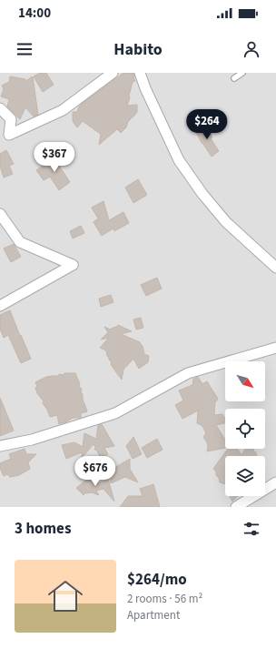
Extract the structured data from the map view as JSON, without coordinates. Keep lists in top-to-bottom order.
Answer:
{
  "north": "bottom right",
  "page": {
    "status": "14:00",
    "header": "Habito",
    "price": ["$264", "$367", "$676"],
    "heading": "3 homes",
    "list": [
      {
        "name": "$264/mo",
        "note": "2 rooms · 56 m² · Apartment"
      }
    ]
  }
}
